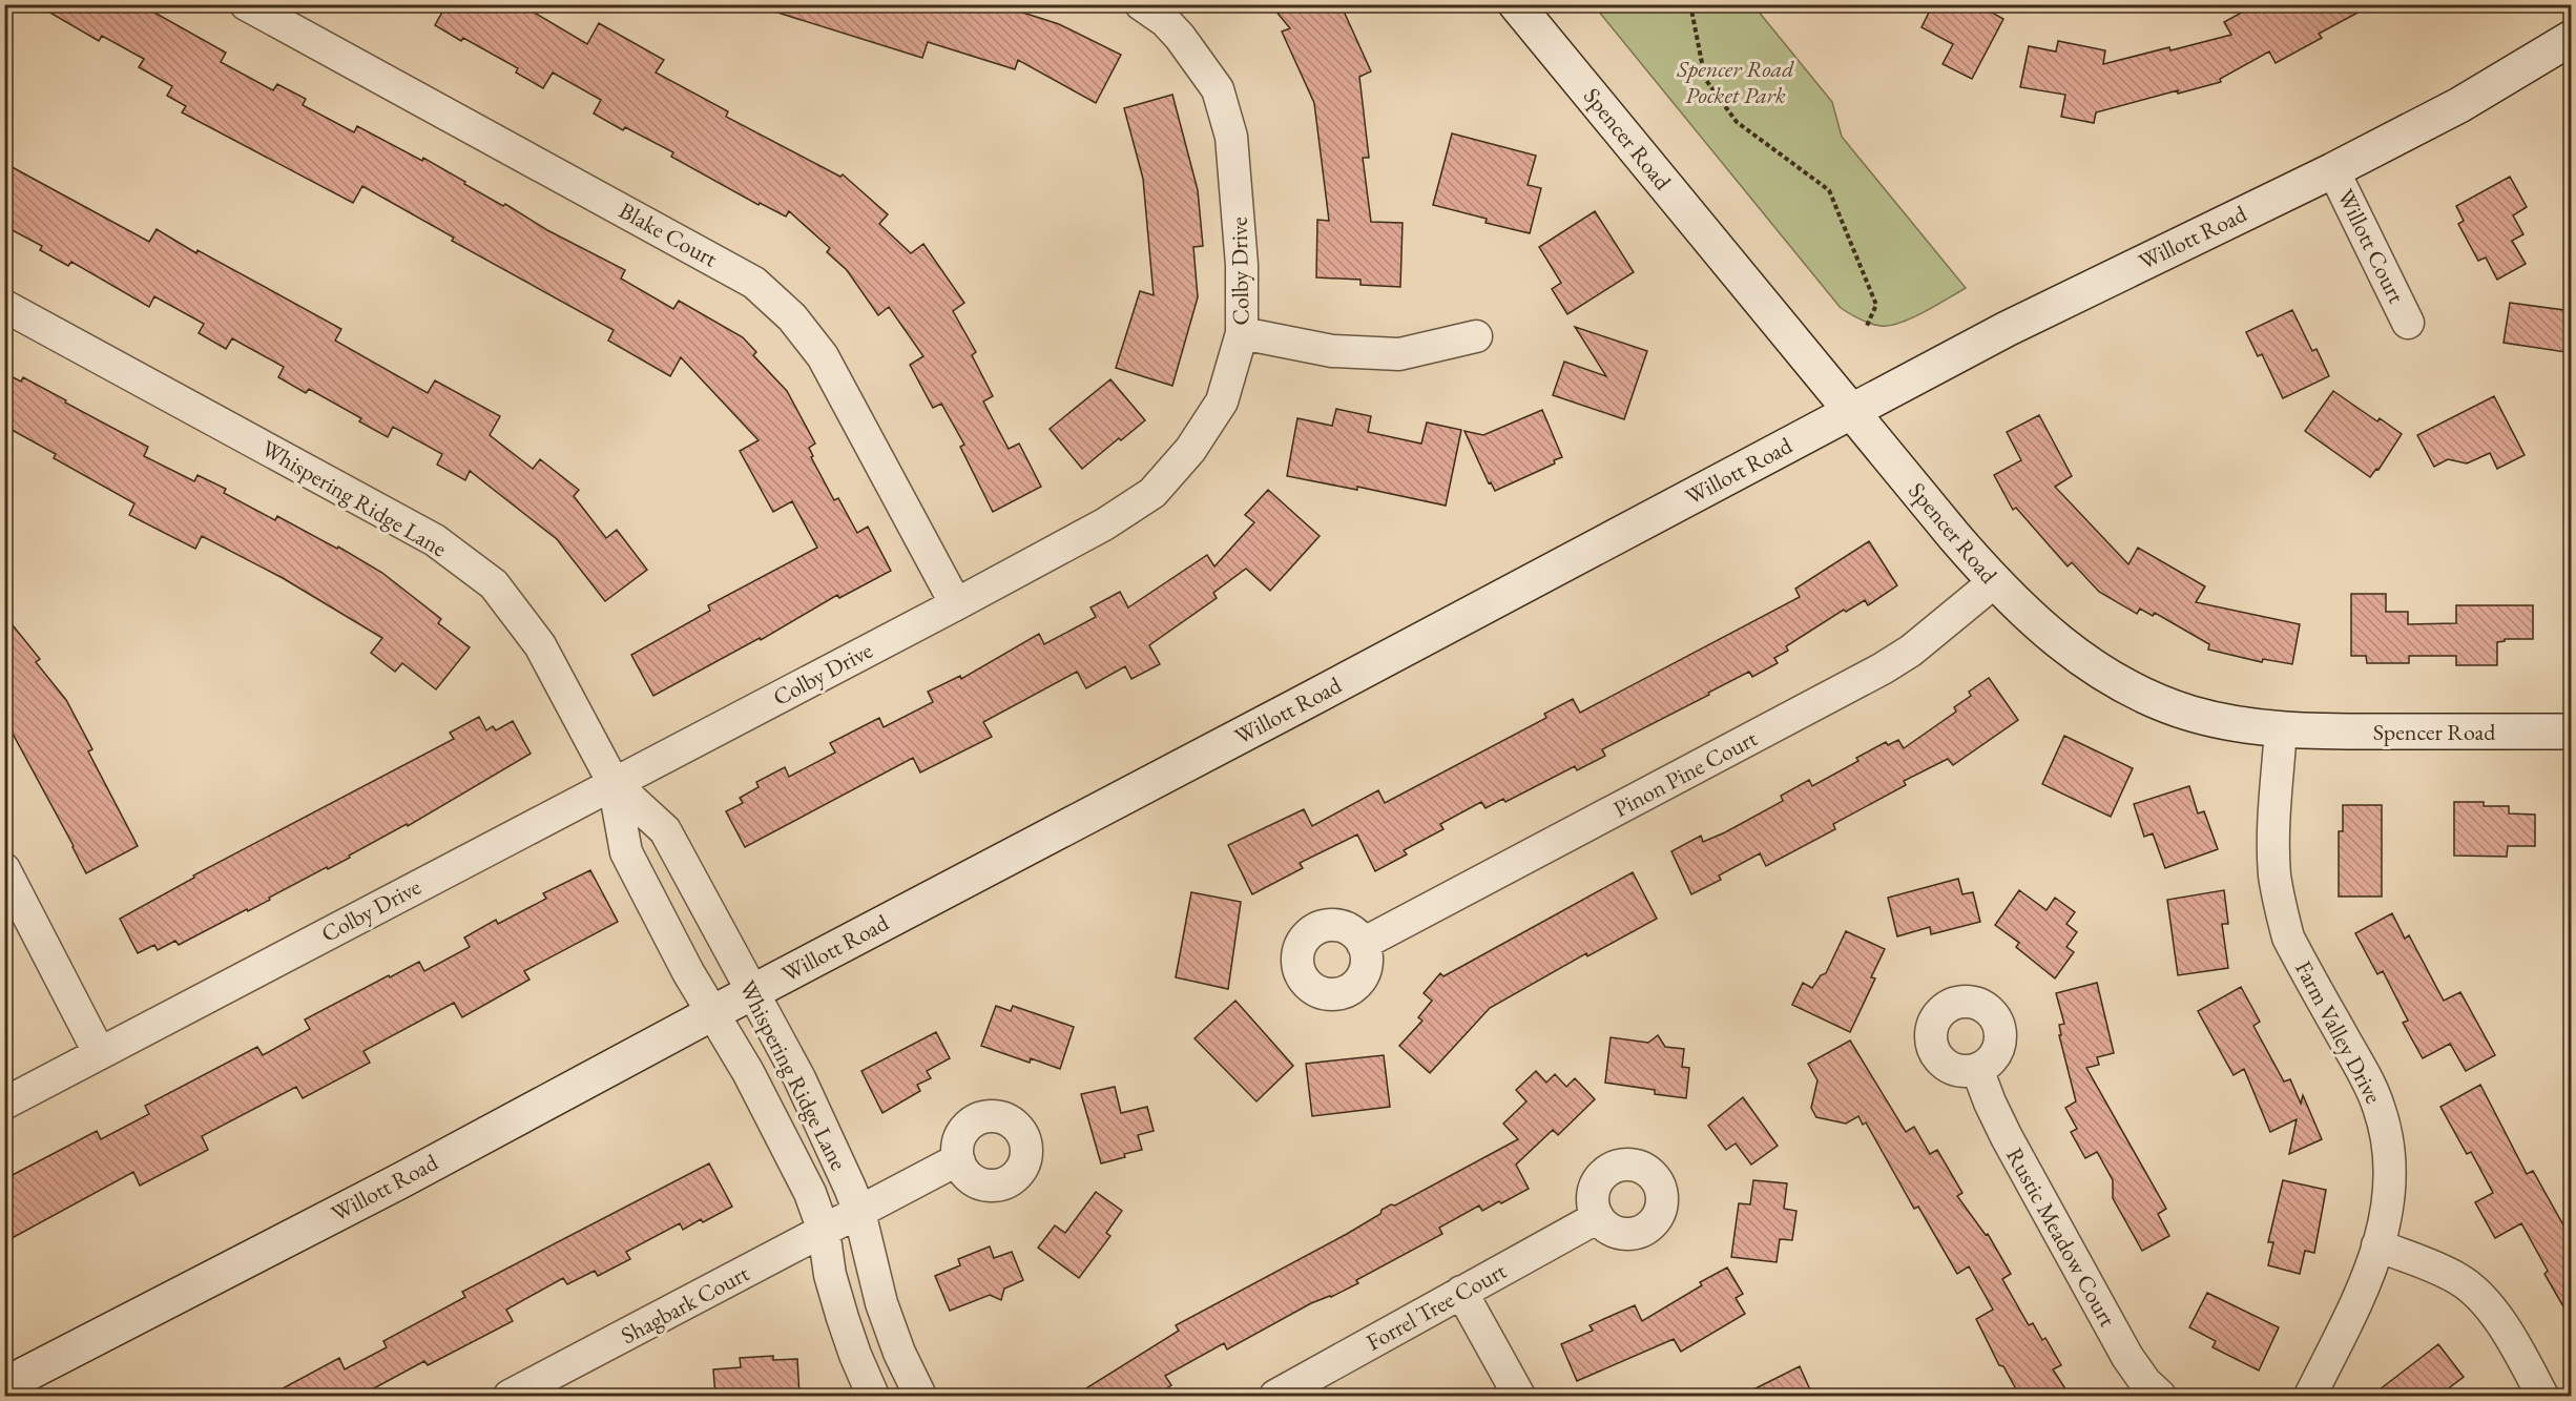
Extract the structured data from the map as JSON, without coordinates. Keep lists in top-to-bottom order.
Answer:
{
  "streets": {
    "main road": ["Spencer Road", "Willott Road"],
    "street": [
      "Blake Court",
      "Willott Court",
      "Colby Drive",
      "Whispering Ridge Lane",
      "Pinon Pine Court",
      "Farm Valley Drive",
      "Rustic Meadow Court",
      "Shagbark Court",
      "Forrel Tree Court"
    ]
  },
  "crossings": [
    ["Spencer Road", "Willott Road"],
    ["Spencer Road", "Pinon Pine Court"],
    ["Spencer Road", "Farm Valley Drive"],
    ["Blake Court", "Colby Drive"],
    ["Willott Road", "Willott Court"],
    ["Willott Road", "Whispering Ridge Lane"],
    ["Colby Drive", "Whispering Ridge Lane"],
    ["Whispering Ridge Lane", "Shagbark Court"]
  ],
  "parks": ["Spencer Road Pocket Park"]
}
